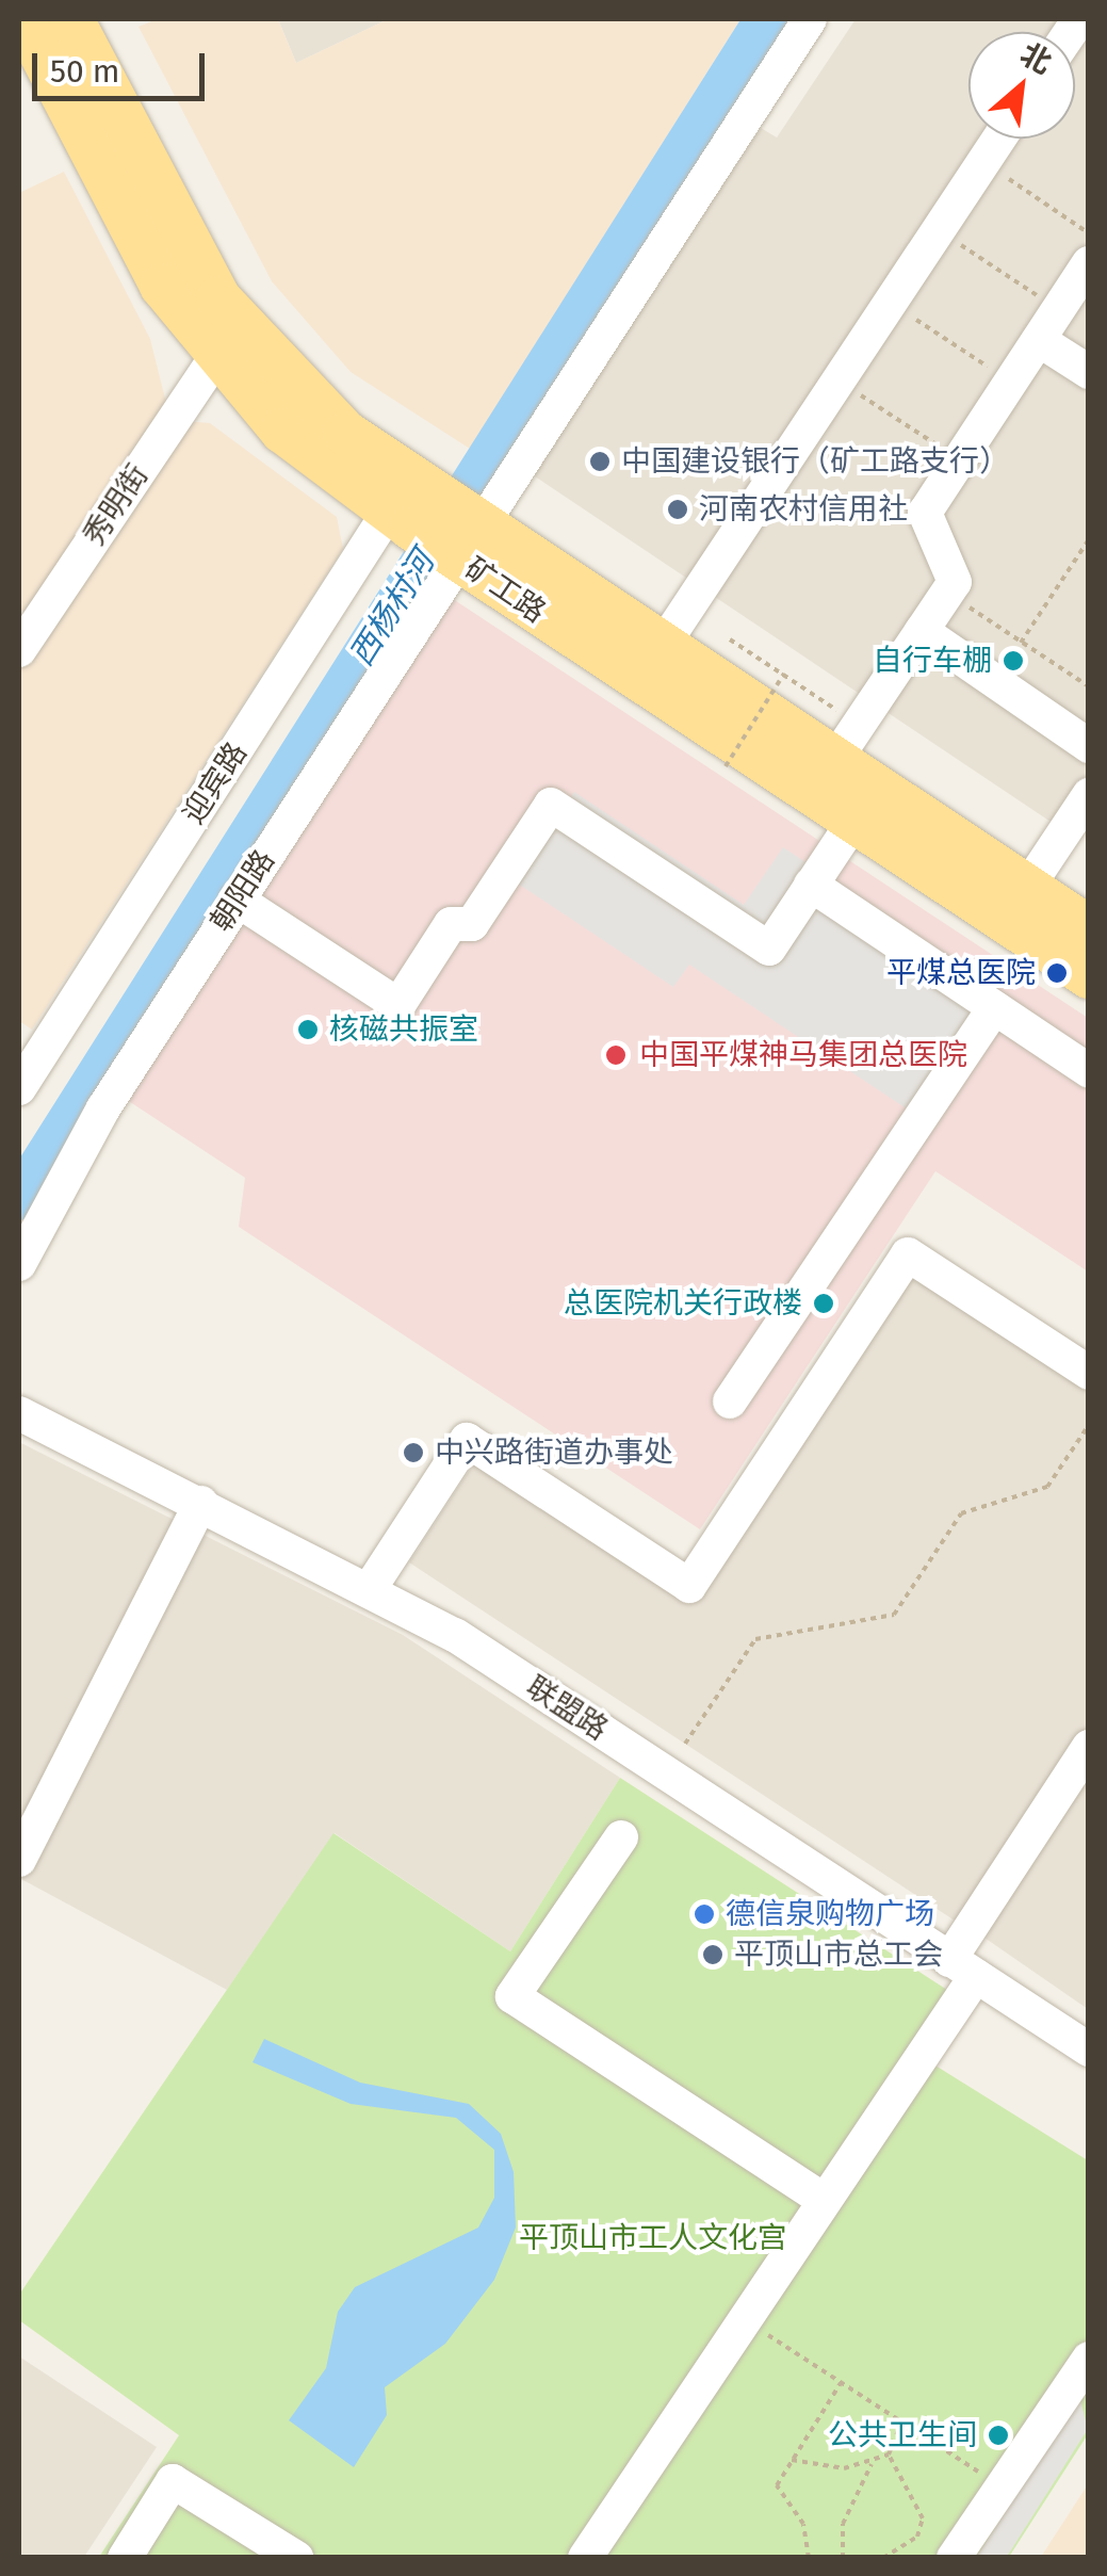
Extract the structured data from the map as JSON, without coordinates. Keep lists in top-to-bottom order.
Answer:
{
  "streets": {
    "main road": ["矿工路"],
    "street": [
      "秀明街",
      "迎宾路",
      "朝阳路",
      "联盟路"
    ]
  },
  "crossings": [
    ["秀明街", "矿工路"],
    ["矿工路", "迎宾路"],
    ["矿工路", "朝阳路"]
  ],
  "water": ["西杨村河"],
  "parks": ["平顶山市工人文化宫"],
  "places": [
    "中国建设银行（矿工路支行）",
    "河南农村信用社",
    "自行车棚",
    "平煤总医院",
    "核磁共振室",
    "中国平煤神马集团总医院",
    "总医院机关行政楼",
    "中兴路街道办事处",
    "德信泉购物广场",
    "平顶山市总工会",
    "公共卫生间"
  ],
  "scale_bar": "50 m",
  "north": "top right"
}
